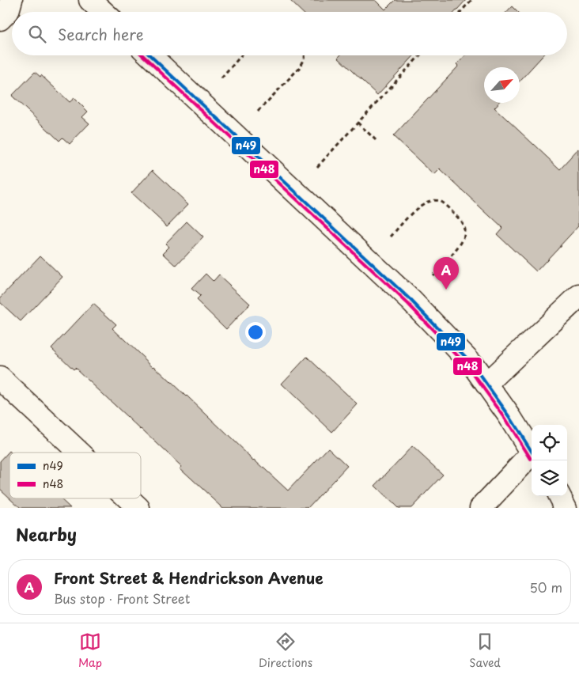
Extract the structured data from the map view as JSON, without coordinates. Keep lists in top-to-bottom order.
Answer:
{
  "lines": ["transit line n49", "transit line n48"],
  "legend": ["n49", "n48"],
  "north": "top right",
  "page": {
    "search": "Search here",
    "pins": "A",
    "heading": "Nearby",
    "list": [
      {
        "mark": "A",
        "name": "Front Street & Hendrickson Avenue",
        "note": "Bus stop · Front Street",
        "value": "50 m"
      }
    ],
    "nav": ["Map", "Directions", "Saved"]
  }
}
